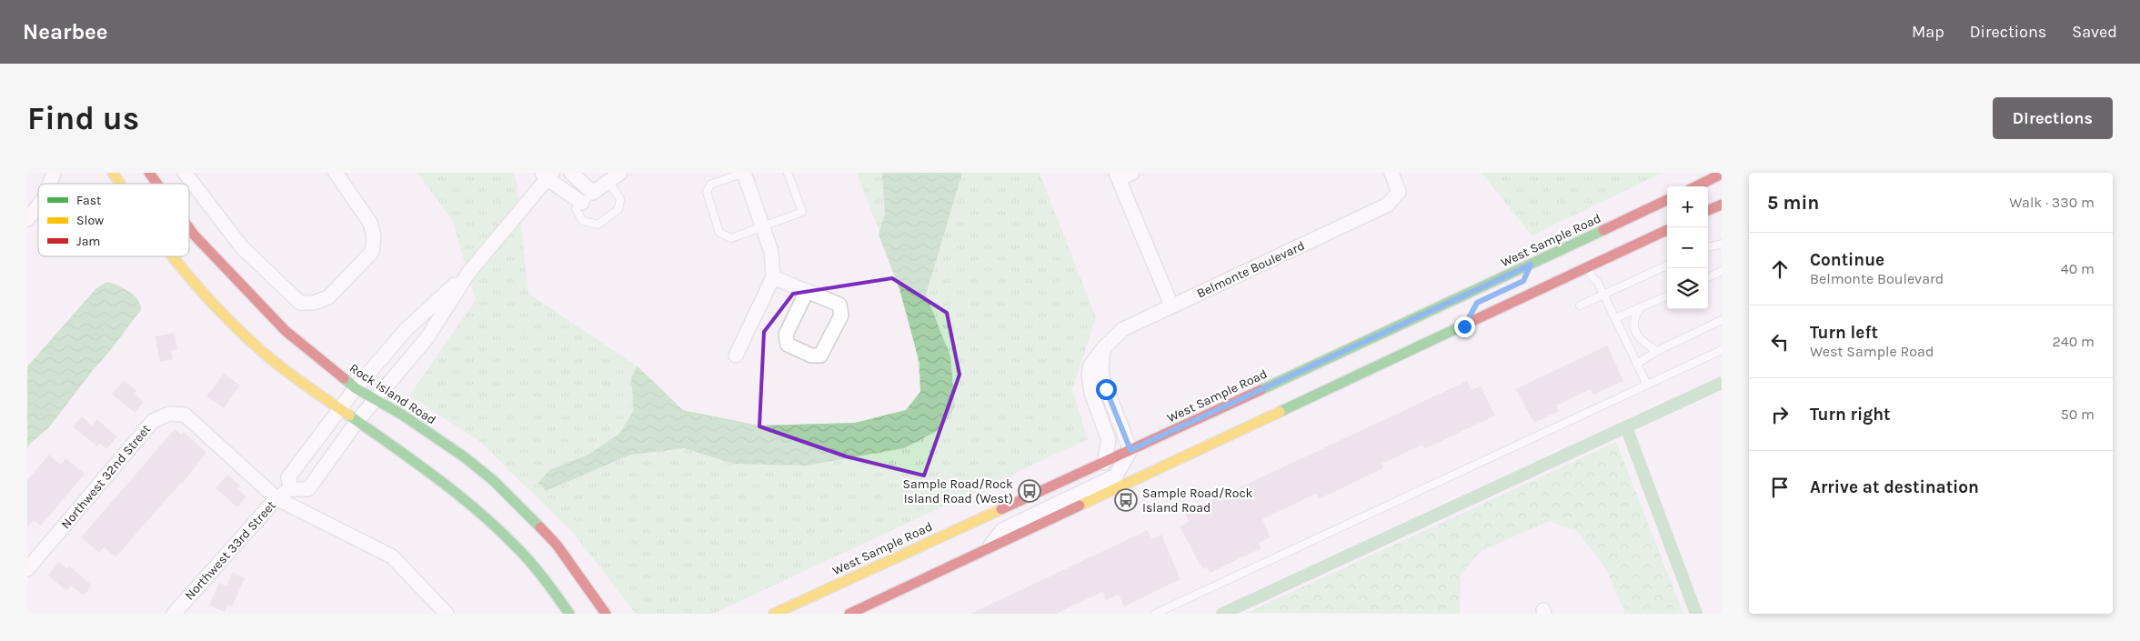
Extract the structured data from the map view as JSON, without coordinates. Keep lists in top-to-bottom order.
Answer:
{
  "streets": {
    "main road": ["West Sample Road", "Rock Island Road"],
    "street": ["Belmonte Boulevard", "Northwest 32nd Street", "Northwest 33rd Street"]
  },
  "crossings": [
    ["West Sample Road", "Belmonte Boulevard"],
    ["Northwest 32nd Street", "Northwest 33rd Street"]
  ],
  "places": {
    "bus stop": ["Sample Road/Rock Island Road (West)", "Sample Road/Rock Island Road"]
  },
  "legend": ["Fast", "Slow", "Jam"],
  "page": {
    "header": "Nearbee",
    "nav": ["Map", "Directions", "Saved"],
    "buttons": "Directions",
    "title": "Find us",
    "heading": ["5 min", "Walk · 330 m"],
    "map_buttons": ["+", "−"],
    "list": [
      ["Continue", "Belmonte Boulevard", "40 m"],
      ["Turn left", "West Sample Road", "240 m"],
      ["Turn right", "50 m"],
      "Arrive at destination"
    ]
  }
}
